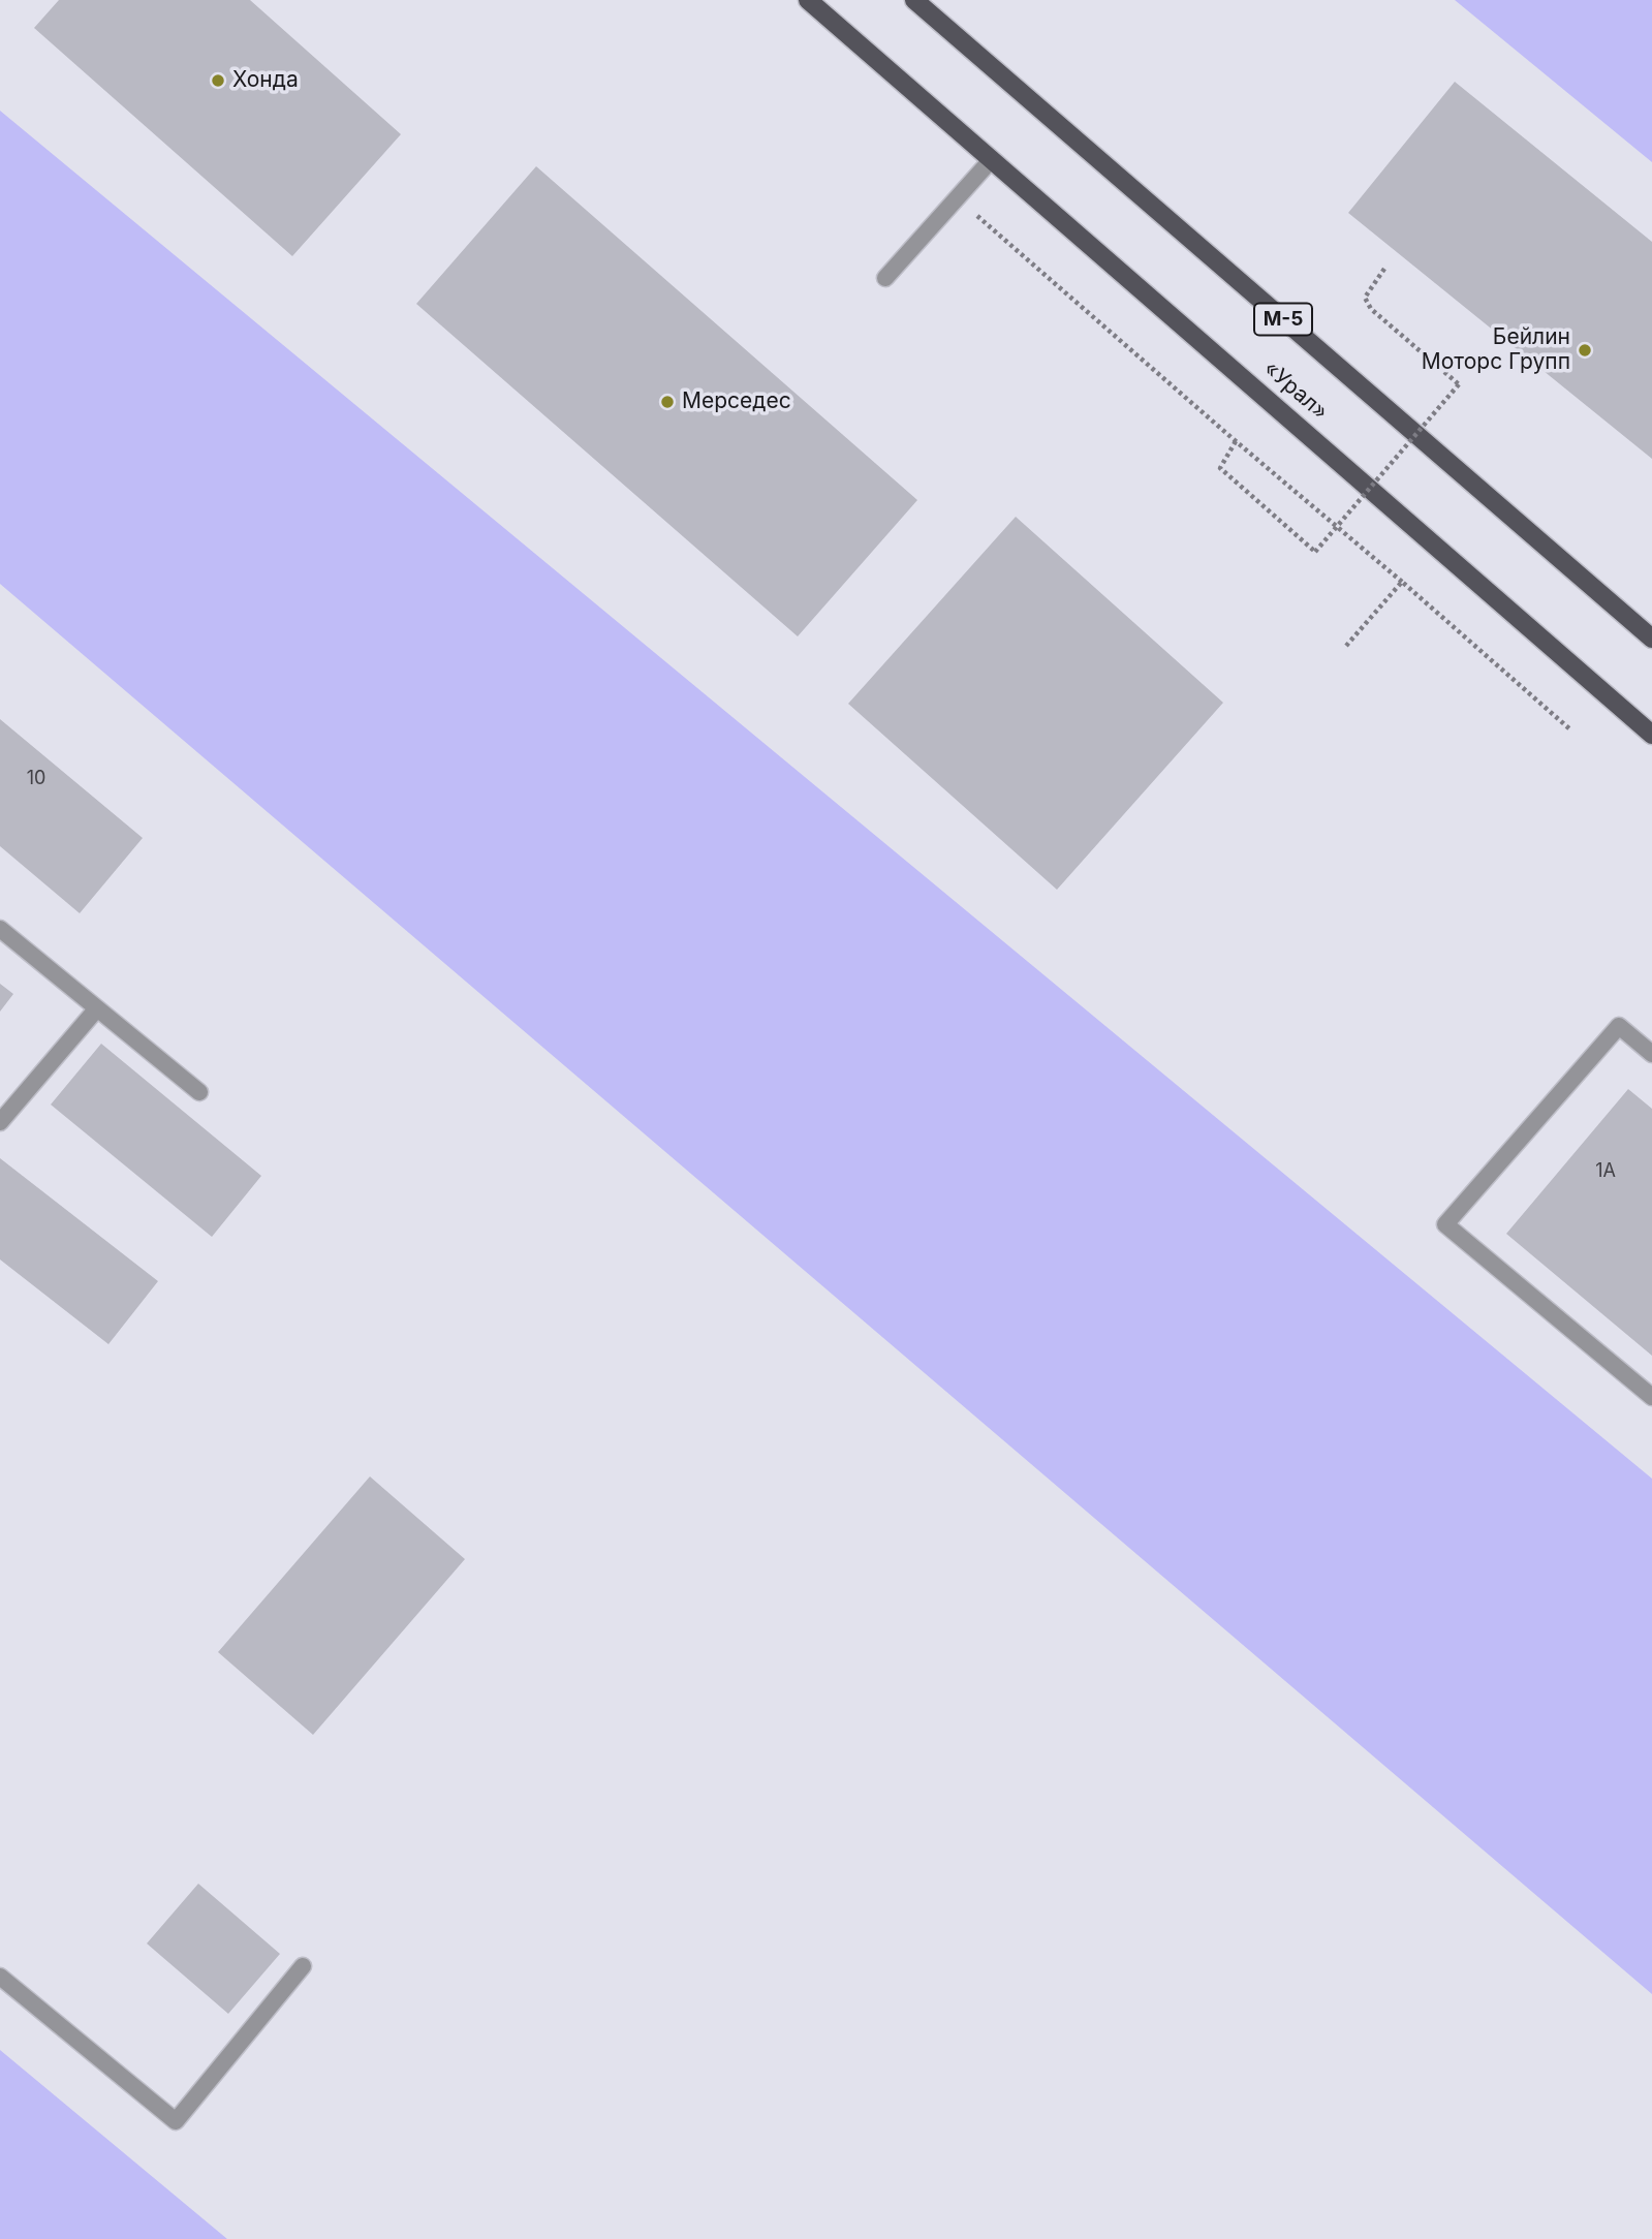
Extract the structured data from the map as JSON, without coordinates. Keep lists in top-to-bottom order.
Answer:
{
  "streets": {
    "main road": ["М-5", "«Урал»"]
  },
  "places": ["Хонда", "Бейлин Моторс Групп", "Мерседес"],
  "house_numbers": ["10", "1А"]
}
